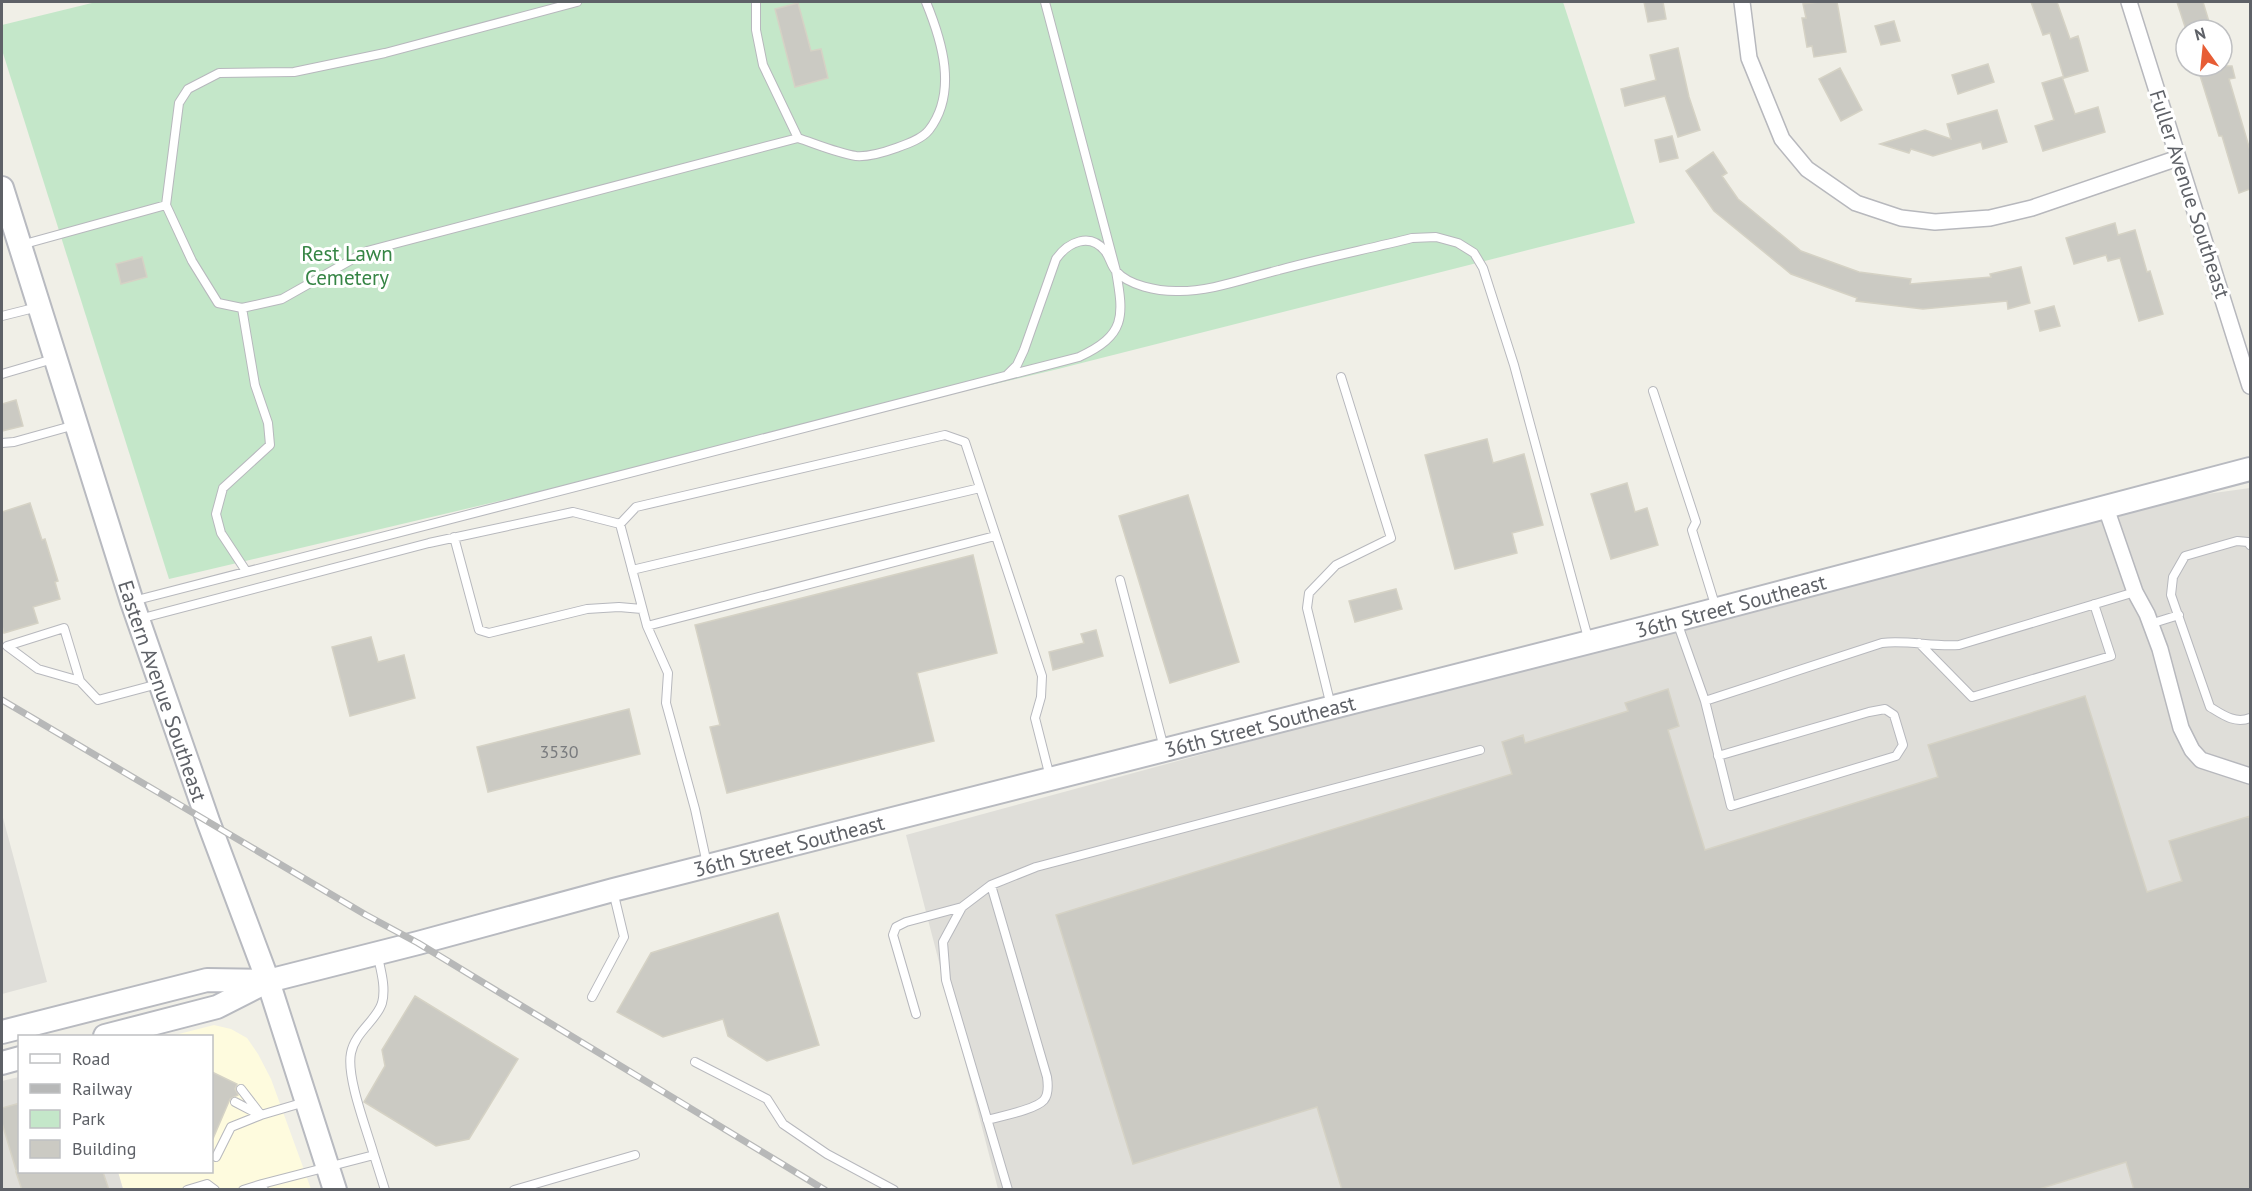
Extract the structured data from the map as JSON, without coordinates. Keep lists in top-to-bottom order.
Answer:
{
  "streets": {
    "street": ["Fuller Avenue Southeast", "36th Street Southeast", "Eastern Avenue Southeast"]
  },
  "crossings": [
    ["36th Street Southeast", "Eastern Avenue Southeast"]
  ],
  "parks": ["Rest Lawn Cemetery"],
  "house_numbers": ["3530"],
  "legend": [
    "Road",
    "Railway",
    "Park",
    "Building"
  ],
  "north": "top"
}
